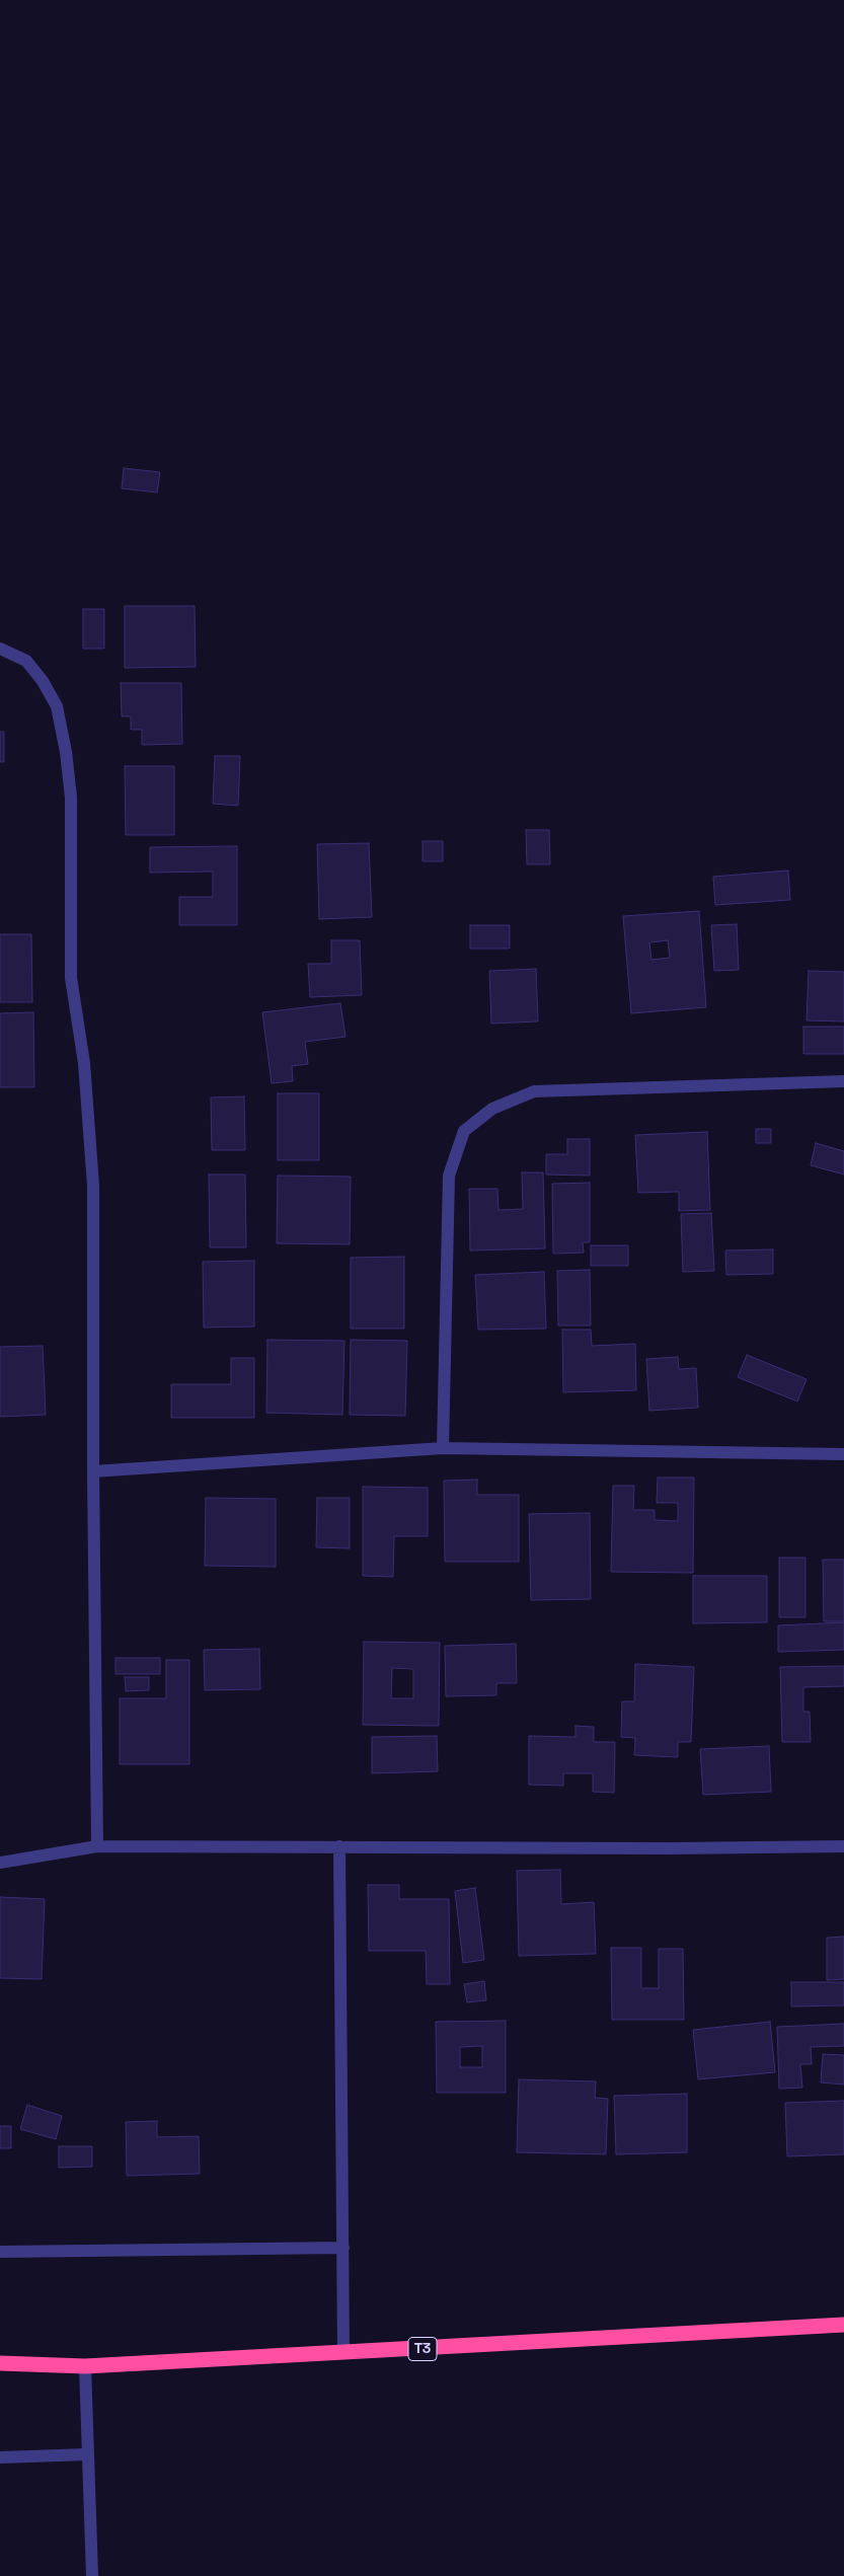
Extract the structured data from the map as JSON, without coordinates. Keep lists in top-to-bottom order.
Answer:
{
  "streets": {
    "highway": ["T3"]
  }
}
